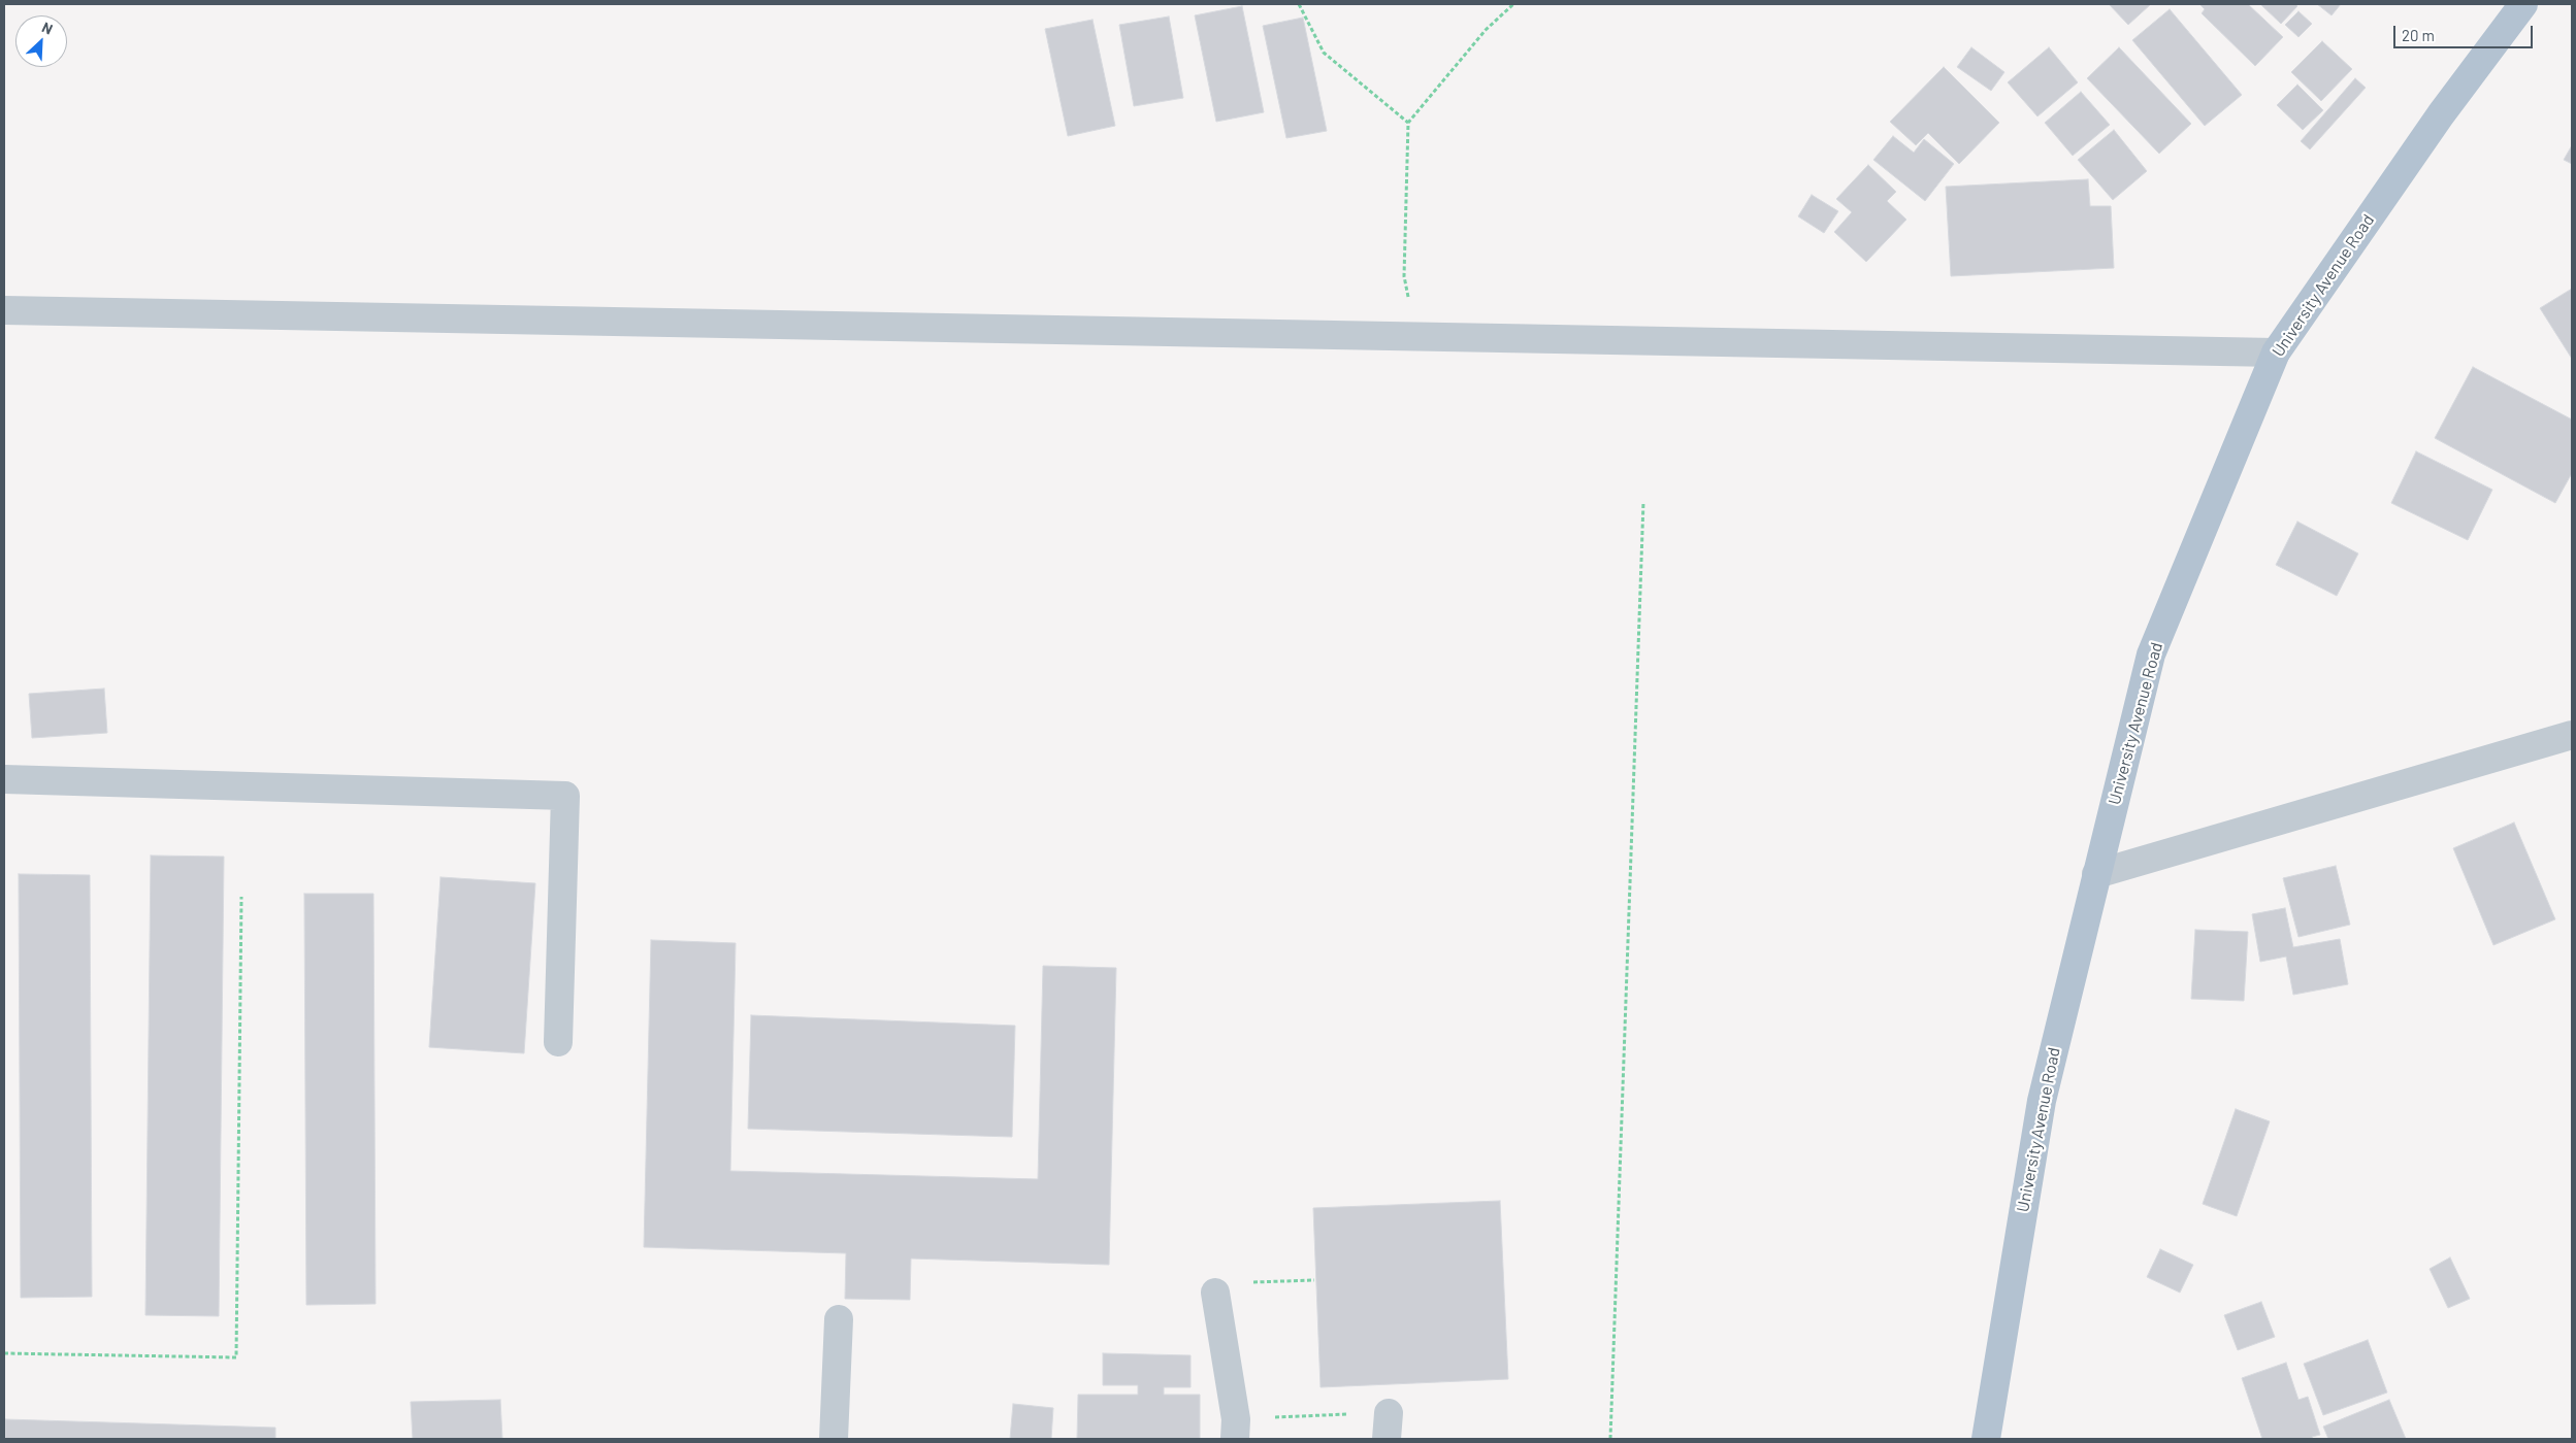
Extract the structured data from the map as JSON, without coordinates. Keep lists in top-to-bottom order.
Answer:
{
  "streets": {
    "main road": ["University Avenue Road"]
  },
  "scale_bar": "20 m",
  "north": "top right"
}
